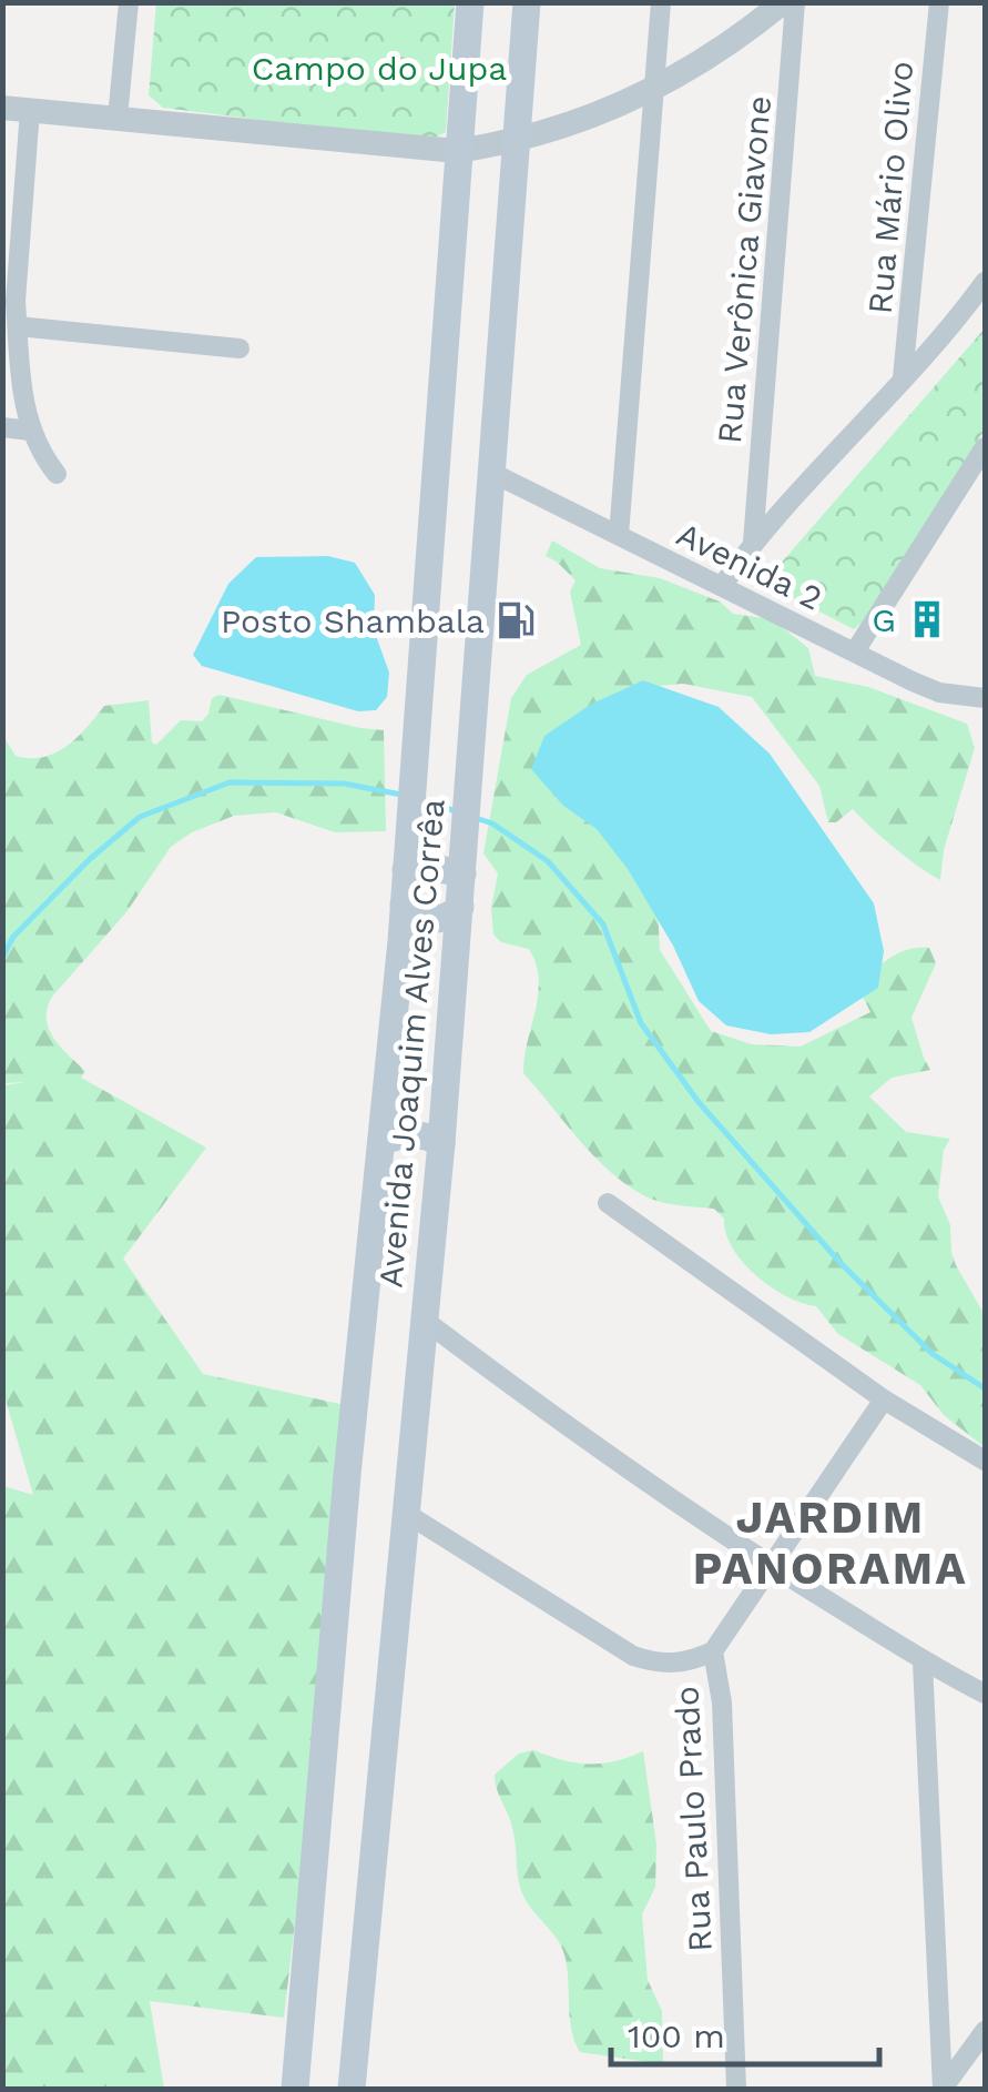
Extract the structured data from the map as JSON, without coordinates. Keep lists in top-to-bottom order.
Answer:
{
  "streets": {
    "main road": ["Avenida Joaquim Alves Corrêa"],
    "street": [
      "Rua Mário Olivo",
      "Rua Verônica Giavone",
      "Avenida 2",
      "Rua Paulo Prado"
    ]
  },
  "crossings": [
    ["Avenida 2", "Avenida Joaquim Alves Corrêa"]
  ],
  "districts": ["JARDIM PANORAMA"],
  "parks": ["Campo do Jupa"],
  "places": {
    "building": ["G"],
    "fuel station": ["Posto Shambala"]
  },
  "scale_bar": "100 m"
}
